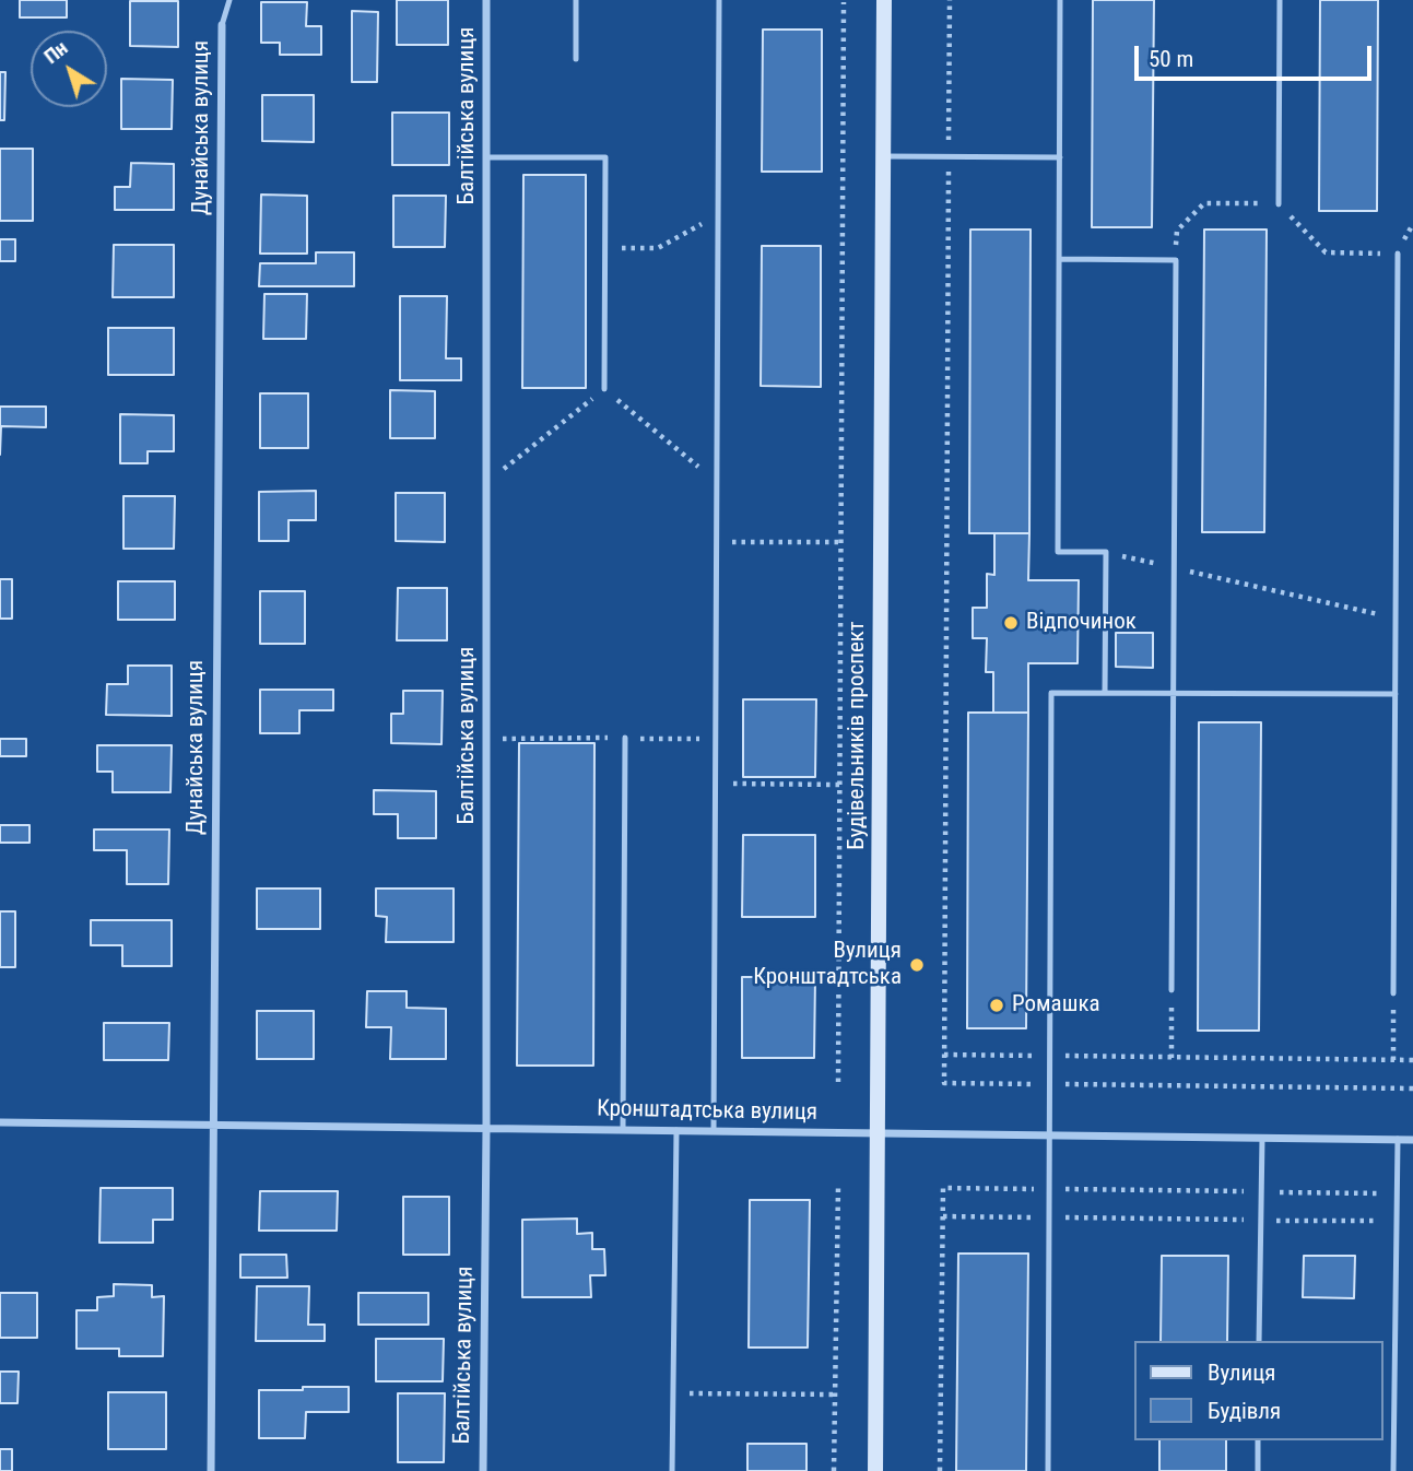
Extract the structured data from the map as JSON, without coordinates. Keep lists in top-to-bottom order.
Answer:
{
  "streets": {
    "main road": ["Будівельників проспект"],
    "street": ["Балтійська вулиця", "Дунайська вулиця", "Кронштадтська вулиця"]
  },
  "crossings": [
    ["Балтійська вулиця", "Кронштадтська вулиця"],
    ["Дунайська вулиця", "Кронштадтська вулиця"],
    ["Будівельників проспект", "Кронштадтська вулиця"]
  ],
  "places": ["Відпочинок", "Вулиця Кронштадтська", "Ромашка"],
  "legend": ["Вулиця", "Будівля"],
  "scale_bar": "50 m",
  "north": "top left"
}
